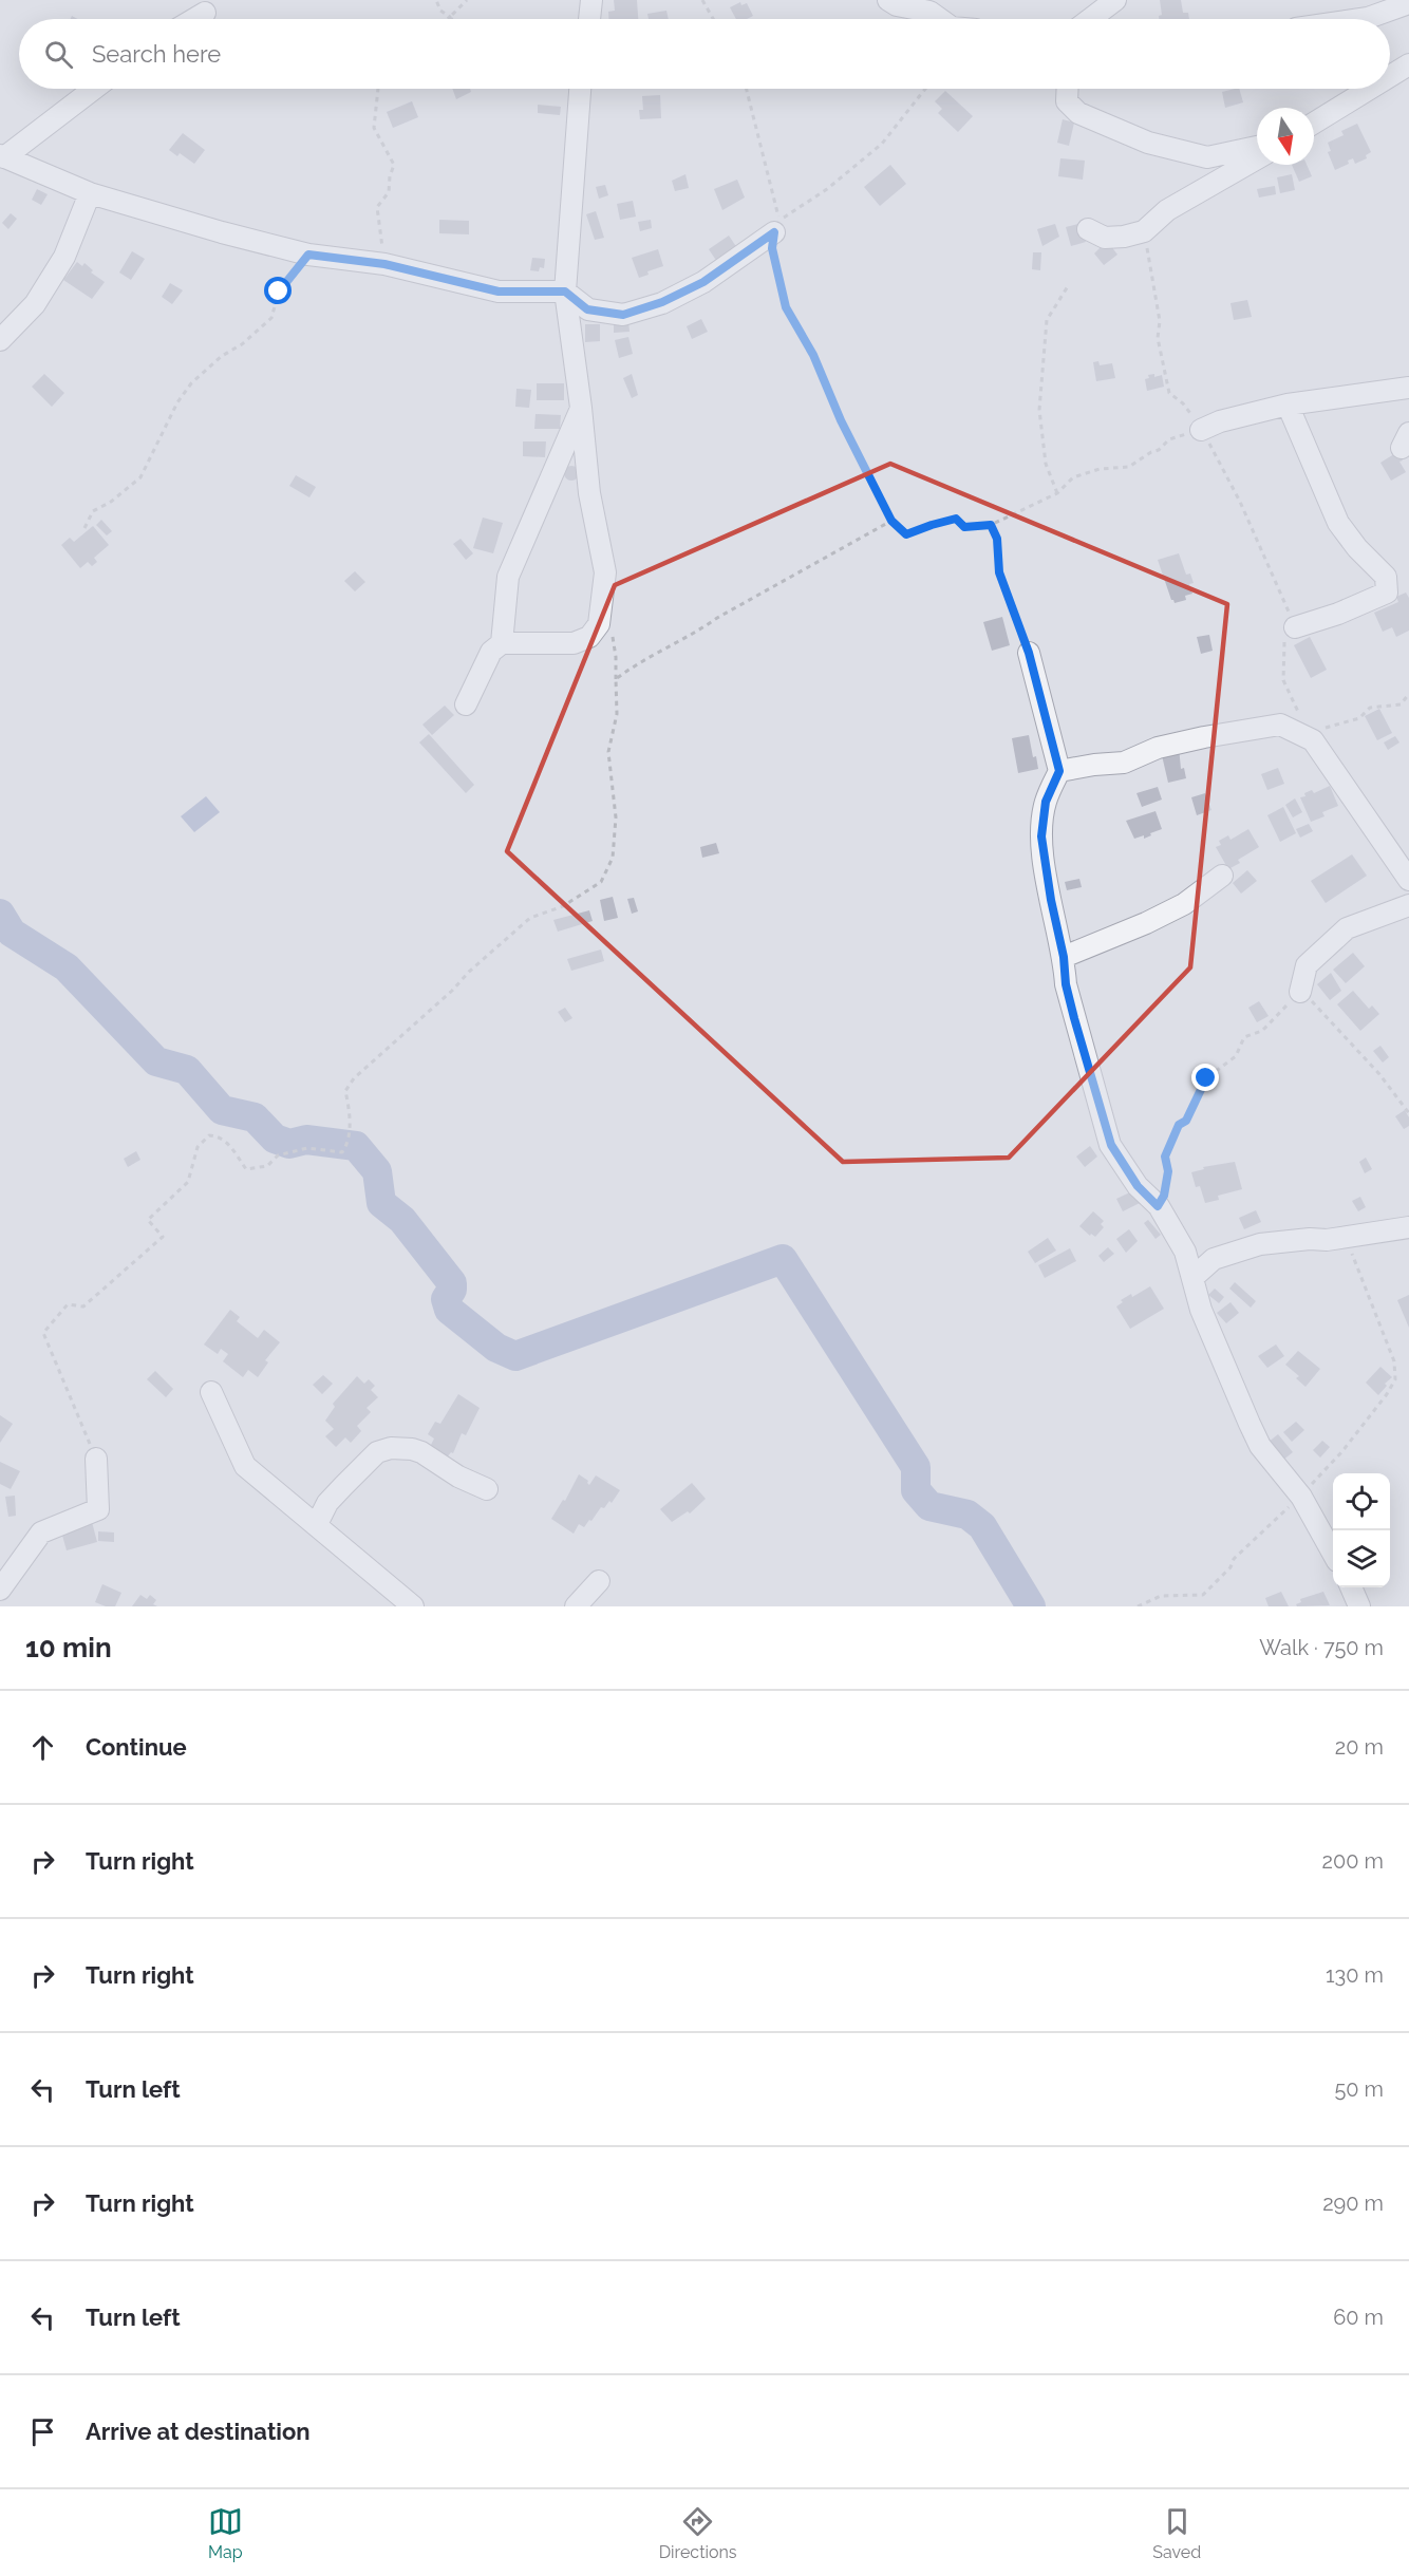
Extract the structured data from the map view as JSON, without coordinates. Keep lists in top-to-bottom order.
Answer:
{
  "north": "bottom",
  "page": {
    "search": "Search here",
    "heading": ["10 min", "Walk · 750 m"],
    "list": [
      ["Continue", "20 m"],
      ["Turn right", "200 m"],
      ["Turn right", "130 m"],
      ["Turn left", "50 m"],
      ["Turn right", "290 m"],
      ["Turn left", "60 m"],
      "Arrive at destination"
    ],
    "nav": ["Map", "Directions", "Saved"]
  }
}
